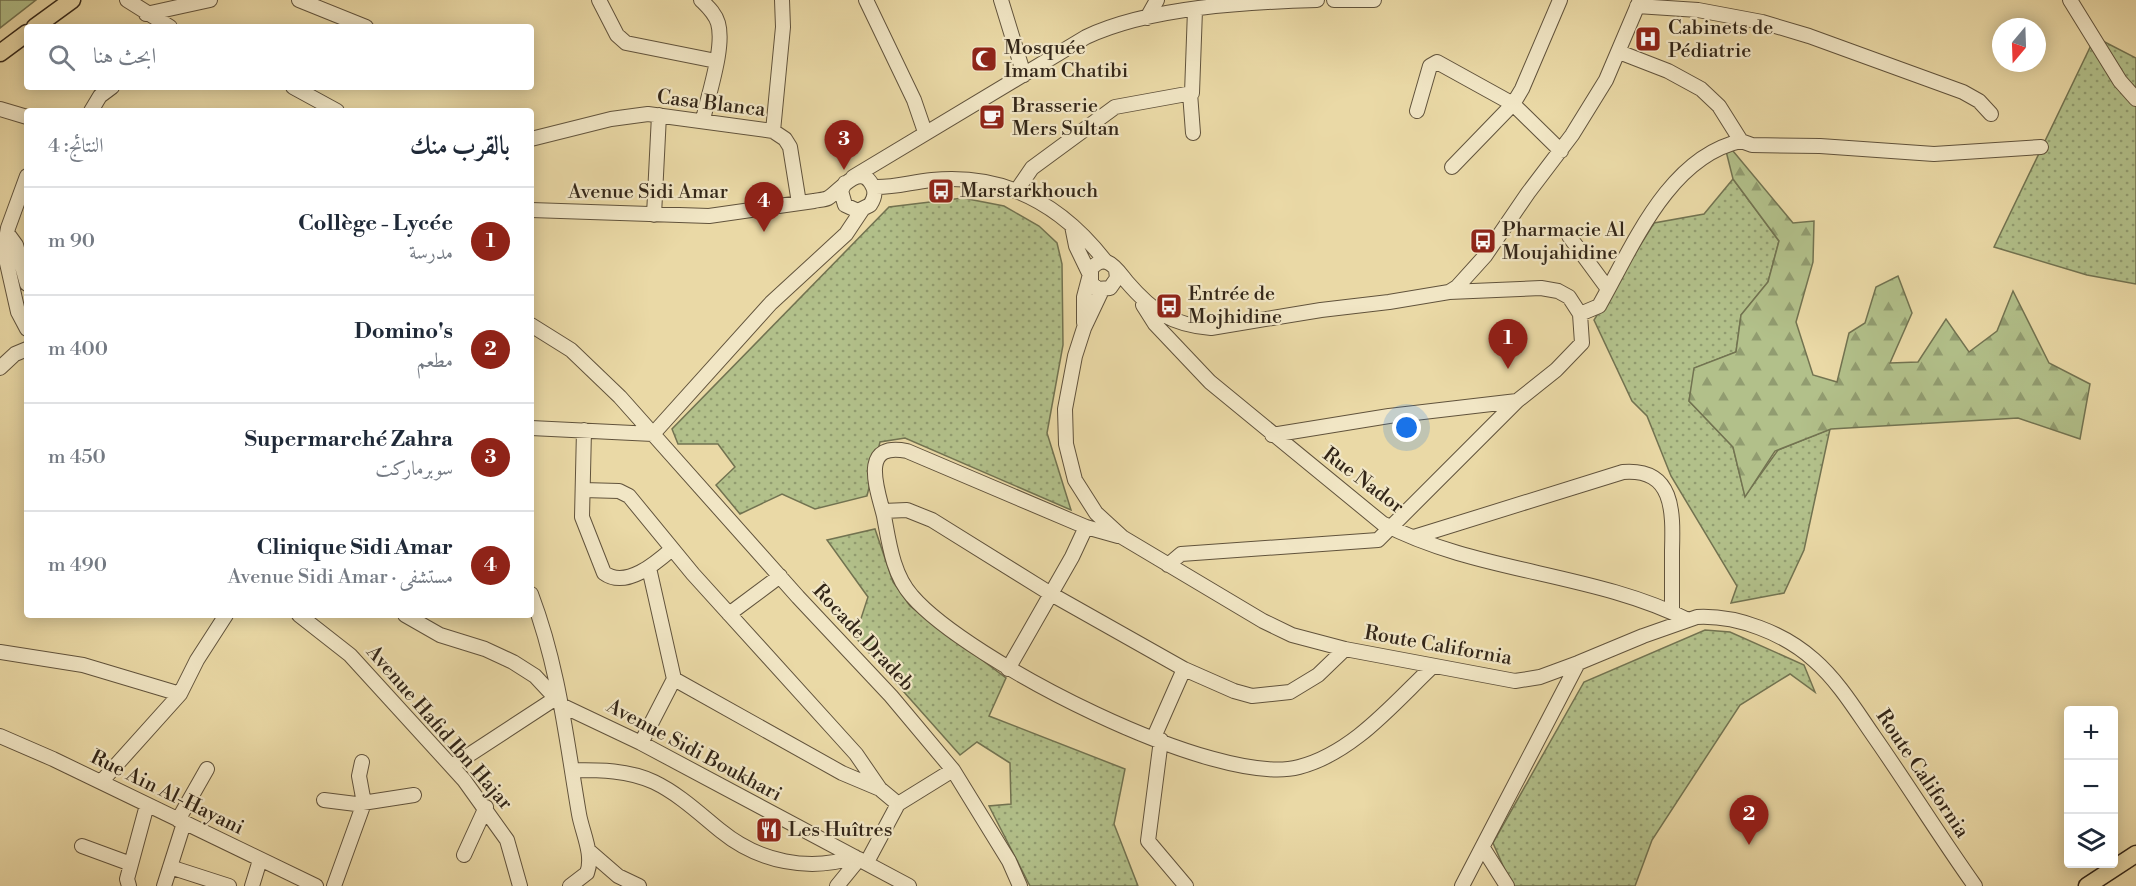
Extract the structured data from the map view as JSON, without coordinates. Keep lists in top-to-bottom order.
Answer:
{
  "streets": {
    "street": [
      "Casa Blanca",
      "Avenue Sidi Amar",
      "Rue Nador",
      "Rocade Dradeb",
      "Route California",
      "Avenue Hafid Ibn Hajar",
      "Avenue Sidi Boukhari",
      "Rue Ain Al-Hayani"
    ]
  },
  "crossings": [
    ["Casa Blanca", "Avenue Sidi Amar"],
    ["Rue Nador", "Route California"]
  ],
  "places": {
    "hospital": ["Cabinets de Pédiatrie"],
    "mosque": ["Mosquée Imam Chatibi"],
    "cafe": ["Brasserie Mers Sultan"],
    "bus stop": ["Marstarkhouch", "Pharmacie Al Moujahidine", "Entrée de Mojhidine"],
    "restaurant": ["Les Huîtres"]
  },
  "north": "bottom",
  "page": {
    "search": "ابحث هنا",
    "heading": ["بالقرب منك", "النتائج: 4"],
    "pins": [
      "3",
      "4",
      "1",
      "2"
    ],
    "list": [
      {
        "mark": "1",
        "name": "Collège - Lycée",
        "note": "مدرسة",
        "value": "90 m"
      },
      {
        "mark": "2",
        "name": "Domino's",
        "note": "مطعم",
        "value": "400 m"
      },
      {
        "mark": "3",
        "name": "Supermarché Zahra",
        "note": "سوبرماركت",
        "value": "450 m"
      },
      {
        "mark": "4",
        "name": "Clinique Sidi Amar",
        "note": "مستشفى · Avenue Sidi Amar",
        "value": "490 m"
      }
    ],
    "map_buttons": ["+", "−"]
  }
}
